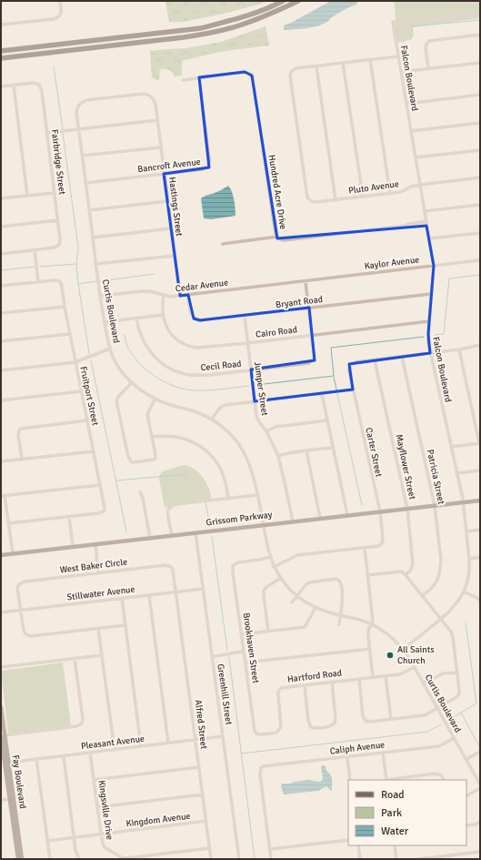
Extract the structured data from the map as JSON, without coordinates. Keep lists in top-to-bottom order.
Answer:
{
  "streets": {
    "main road": ["Grissom Parkway", "Fay Boulevard"],
    "street": [
      "Falcon Boulevard",
      "Fairbridge Street",
      "Bancroft Avenue",
      "Pluto Avenue",
      "Hundred Acre Drive",
      "Hastings Street",
      "Kaylor Avenue",
      "Cedar Avenue",
      "Bryant Road",
      "Curtis Boulevard",
      "Cairo Road",
      "Cecil Road",
      "Jumper Street",
      "Fruitport Street",
      "Carter Street",
      "Mayflower Street",
      "Patricia Street",
      "West Baker Circle",
      "Stillwater Avenue",
      "Brookhaven Street",
      "Hartford Road",
      "Greenhill Street",
      "Alfred Street",
      "Pleasant Avenue",
      "Caliph Avenue",
      "Kingsville Drive",
      "Kingdom Avenue"
    ]
  },
  "crossings": [
    ["Falcon Boulevard", "Pluto Avenue"],
    ["Falcon Boulevard", "Hundred Acre Drive"],
    ["Falcon Boulevard", "Kaylor Avenue"],
    ["Falcon Boulevard", "Bryant Road"],
    ["Falcon Boulevard", "Curtis Boulevard"],
    ["Falcon Boulevard", "Cairo Road"],
    ["Falcon Boulevard", "Grissom Parkway"],
    ["Bancroft Avenue", "Hundred Acre Drive"],
    ["Bancroft Avenue", "Hastings Street"],
    ["Bancroft Avenue", "Curtis Boulevard"],
    ["Hastings Street", "Cedar Avenue"],
    ["Hastings Street", "Curtis Boulevard"],
    ["Kaylor Avenue", "Cedar Avenue"],
    ["Cedar Avenue", "Bryant Road"],
    ["Cedar Avenue", "Curtis Boulevard"],
    ["Cedar Avenue", "Cairo Road"],
    ["Bryant Road", "Jumper Street"],
    ["Curtis Boulevard", "Grissom Parkway"],
    ["Curtis Boulevard", "Brookhaven Street"],
    ["Curtis Boulevard", "Hartford Road"],
    ["Curtis Boulevard", "Caliph Avenue"],
    ["Cairo Road", "Cecil Road"],
    ["Cairo Road", "Jumper Street"],
    ["Cecil Road", "Jumper Street"],
    ["Jumper Street", "Grissom Parkway"],
    ["Carter Street", "Mayflower Street"],
    ["Carter Street", "Grissom Parkway"],
    ["Mayflower Street", "Grissom Parkway"],
    ["Patricia Street", "Grissom Parkway"],
    ["Grissom Parkway", "Greenhill Street"],
    ["West Baker Circle", "Stillwater Avenue"],
    ["West Baker Circle", "Alfred Street"],
    ["Stillwater Avenue", "Greenhill Street"],
    ["Stillwater Avenue", "Alfred Street"],
    ["Brookhaven Street", "Hartford Road"],
    ["Greenhill Street", "Pleasant Avenue"],
    ["Alfred Street", "Pleasant Avenue"],
    ["Alfred Street", "Kingsville Drive"],
    ["Alfred Street", "Kingdom Avenue"],
    ["Pleasant Avenue", "Fay Boulevard"],
    ["Pleasant Avenue", "Kingsville Drive"],
    ["Kingsville Drive", "Kingdom Avenue"]
  ],
  "places": ["All Saints Church"],
  "legend": ["Road", "Park", "Water"]
}
